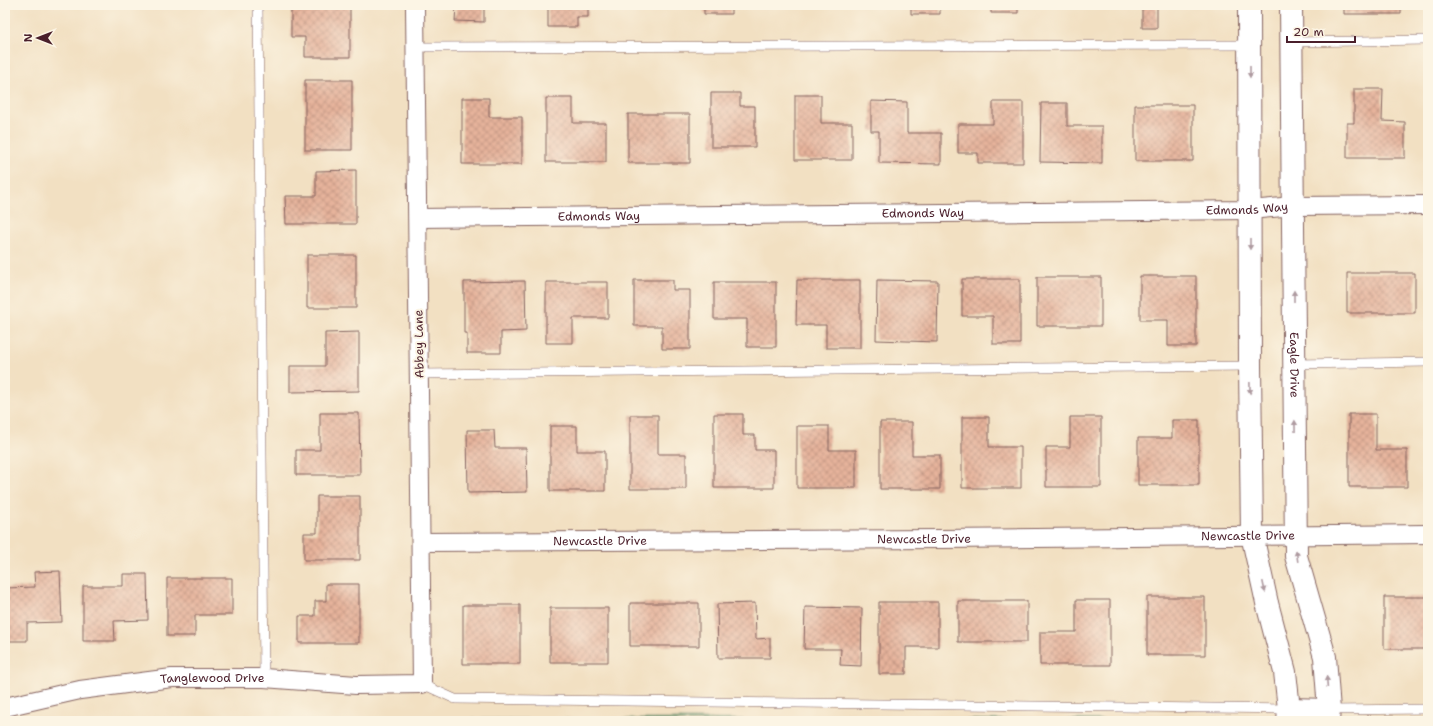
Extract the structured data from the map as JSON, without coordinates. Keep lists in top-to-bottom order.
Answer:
{
  "streets": {
    "street": [
      "Edmonds Way",
      "Abbey Lane",
      "Eagle Drive",
      "Newcastle Drive",
      "Tanglewood Drive"
    ]
  },
  "crossings": [
    ["Edmonds Way", "Abbey Lane"],
    ["Edmonds Way", "Eagle Drive"],
    ["Abbey Lane", "Newcastle Drive"],
    ["Abbey Lane", "Tanglewood Drive"],
    ["Eagle Drive", "Newcastle Drive"]
  ],
  "scale_bar": "20 m",
  "north": "left"
}
